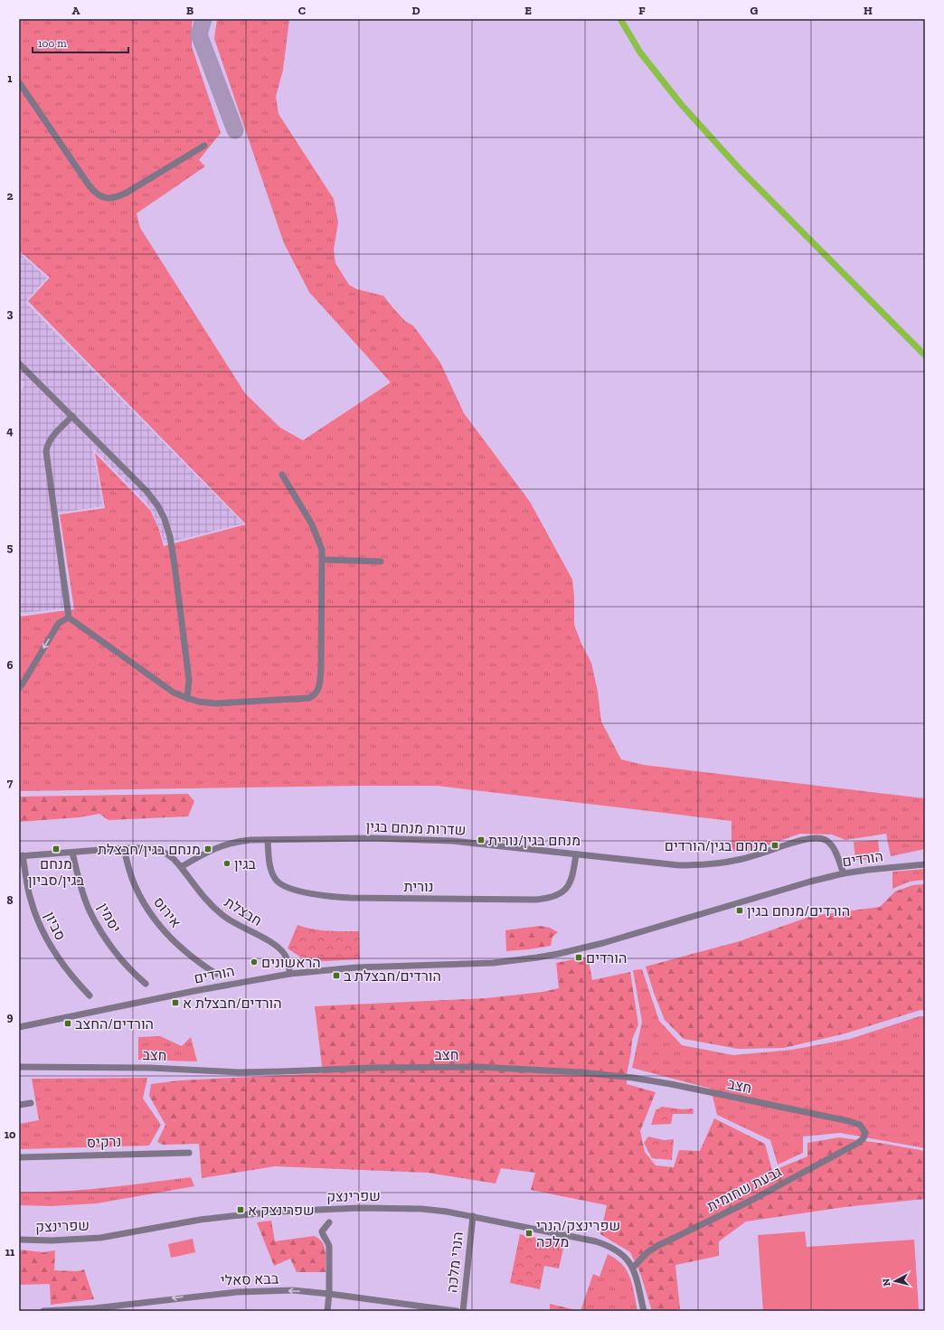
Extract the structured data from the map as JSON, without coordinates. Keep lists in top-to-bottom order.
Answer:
{
  "streets": {
    "street": [
      "שדרות מנחם בגין",
      "הורדים",
      "נורית",
      "חבצלת",
      "אירוס",
      "יסמין",
      "סביון",
      "חצב",
      "נרקיס",
      "גבעת שחומית",
      "שפרינצק",
      "הנרי מלכה",
      "בבא סאלי"
    ]
  },
  "crossings": [
    ["שדרות מנחם בגין", "הורדים"],
    ["שדרות מנחם בגין", "נורית"],
    ["שדרות מנחם בגין", "חבצלת"],
    ["הורדים", "חבצלת"],
    ["חצב", "גבעת שחומית"],
    ["גבעת שחומית", "שפרינצק"],
    ["שפרינצק", "הנרי מלכה"]
  ],
  "one_way": ["בבא סאלי"],
  "places": {
    "transit": [
      "מנחם בגין/נורית",
      "מנחם בגין/הורדים",
      "מנחם בגין/סביון",
      "מנחם בגין/חבצלת",
      "הורדים/מנחם בגין",
      "הורדים",
      "הורדים/חבצלת ב",
      "הורדים/חבצלת א",
      "הורדים/החצב",
      "שפרינצק א",
      "שפרינצק/הנרי מלכה"
    ],
    "other": ["בגין", "הראשונים"]
  },
  "scale_bar": "100 m",
  "north": "left",
  "grid": {
    "columns": [
      "A",
      "B",
      "C",
      "D",
      "E",
      "F",
      "G",
      "H"
    ],
    "rows": [
      "1",
      "2",
      "3",
      "4",
      "5",
      "6",
      "7",
      "8",
      "9",
      "10",
      "11"
    ]
  }
}
